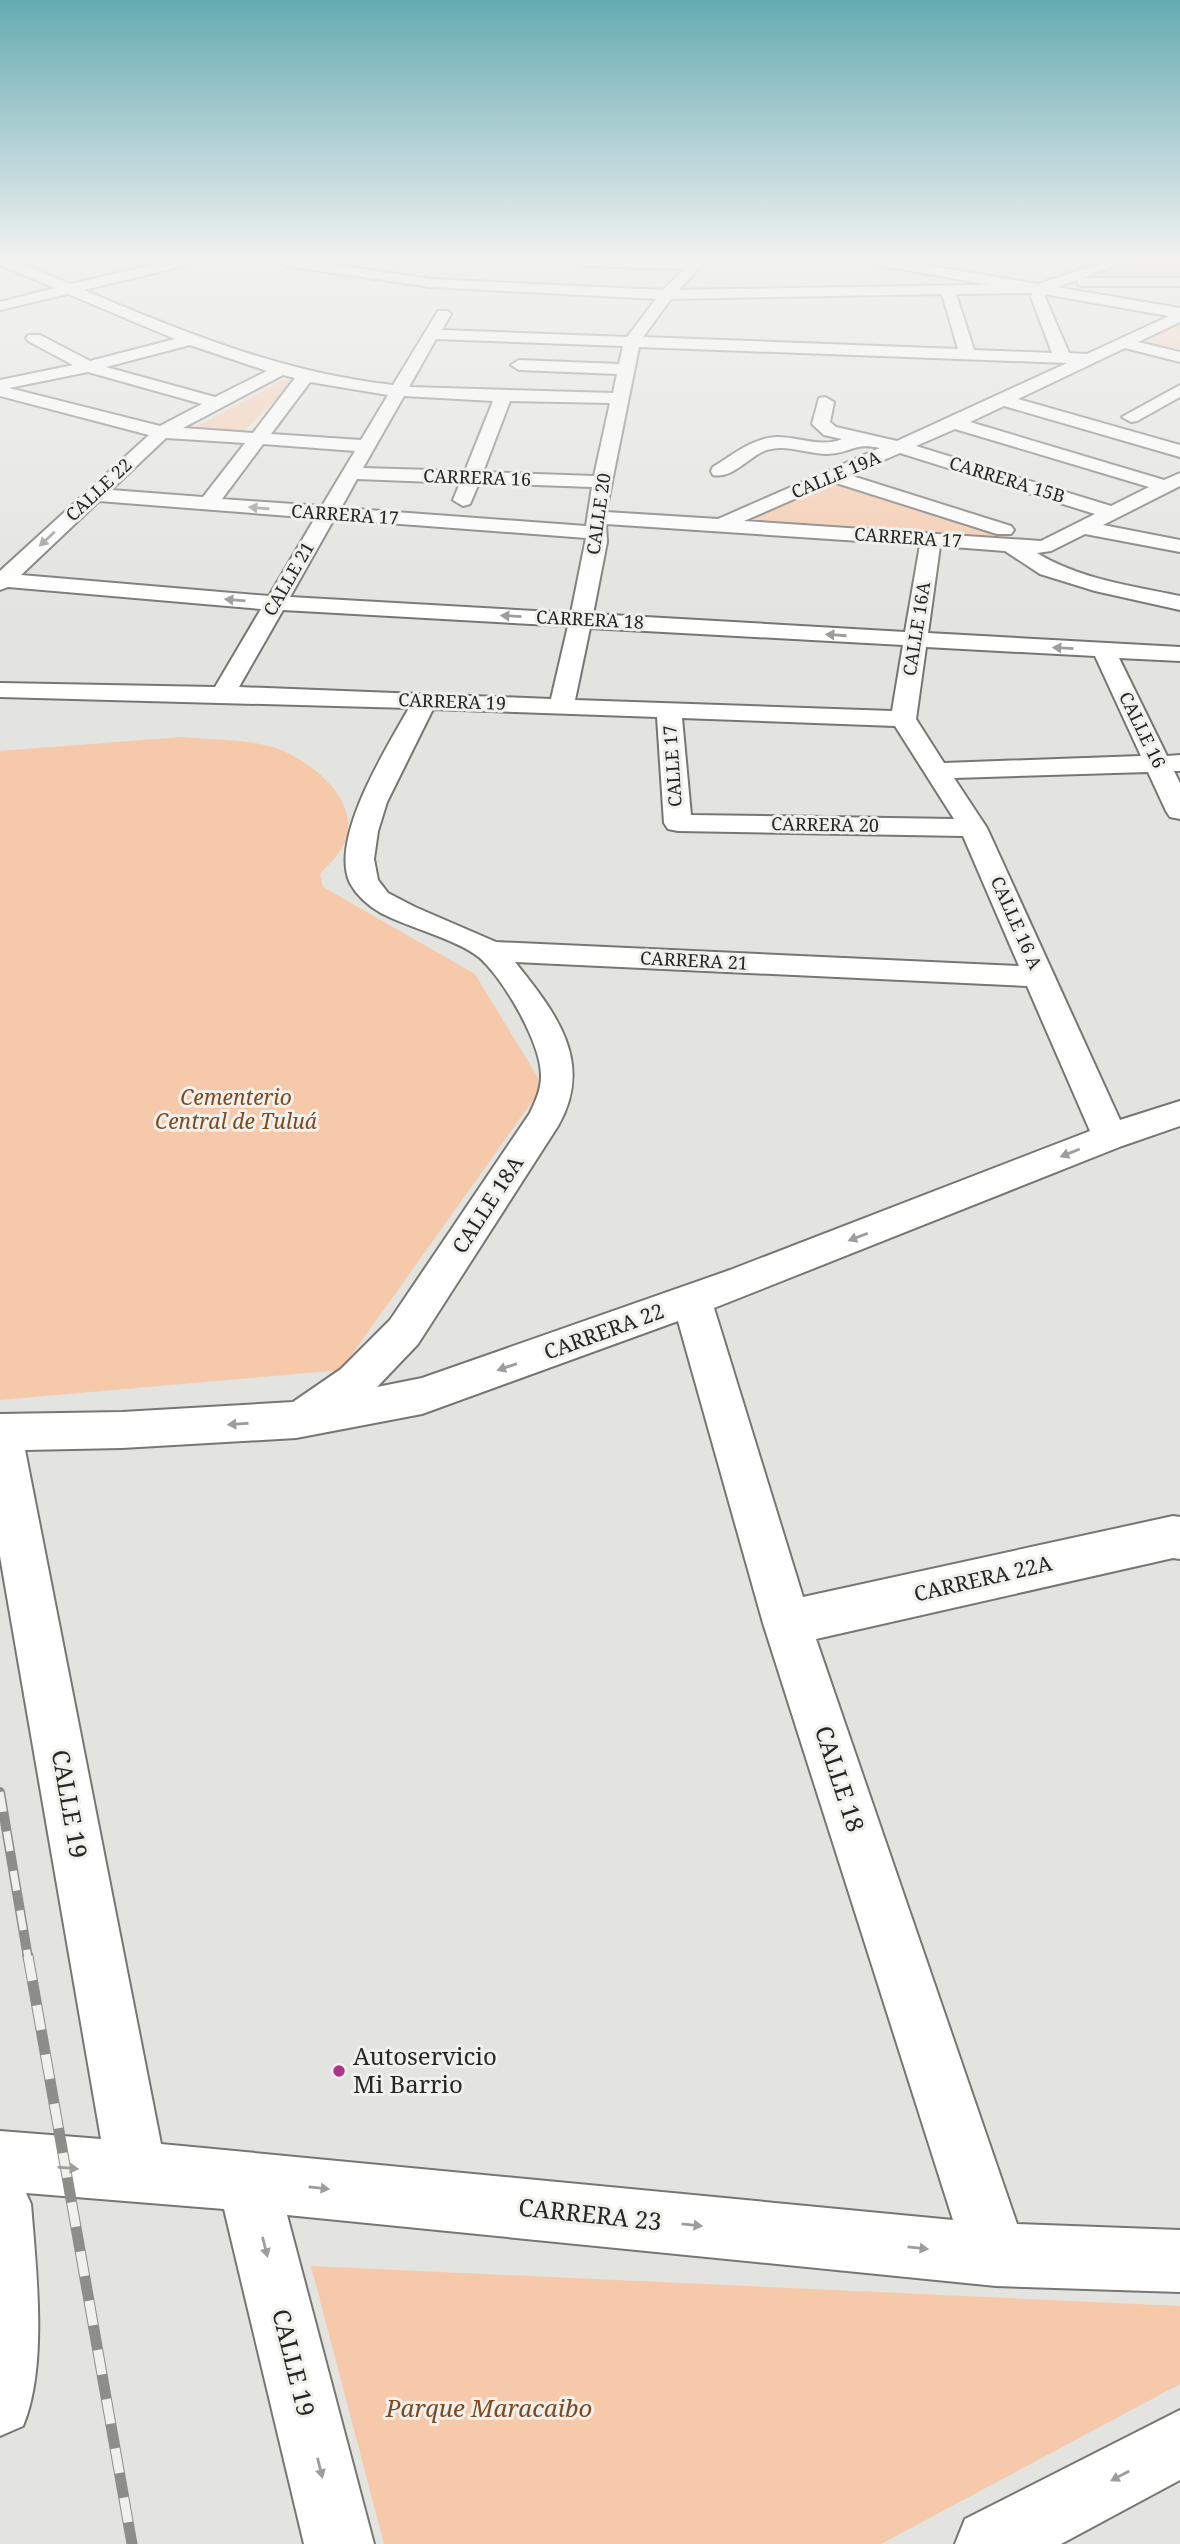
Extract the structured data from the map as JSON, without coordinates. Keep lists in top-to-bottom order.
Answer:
{
  "streets": {
    "street": [
      "CALLE 19A",
      "CARRERA 16",
      "CARRERA 15B",
      "CALLE 22",
      "CALLE 20",
      "CARRERA 17",
      "CALLE 21",
      "CARRERA 18",
      "CALLE 16A",
      "CARRERA 19",
      "CALLE 16",
      "CALLE 17",
      "CARRERA 20",
      "CALLE 16 A",
      "CARRERA 21",
      "CALLE 18A",
      "CARRERA 22",
      "CARRERA 22A",
      "CALLE 18",
      "CALLE 19",
      "CARRERA 23"
    ]
  },
  "crossings": [
    ["CALLE 19A", "CARRERA 15B"],
    ["CALLE 19A", "CARRERA 17"],
    ["CARRERA 16", "CALLE 20"],
    ["CARRERA 16", "CALLE 21"],
    ["CALLE 22", "CARRERA 17"],
    ["CALLE 22", "CARRERA 18"],
    ["CALLE 20", "CARRERA 17"],
    ["CALLE 20", "CARRERA 18"],
    ["CALLE 20", "CARRERA 19"],
    ["CARRERA 17", "CALLE 21"],
    ["CARRERA 17", "CALLE 16A"],
    ["CALLE 21", "CARRERA 18"],
    ["CALLE 21", "CARRERA 19"],
    ["CARRERA 18", "CALLE 16A"],
    ["CARRERA 18", "CALLE 16"],
    ["CALLE 16A", "CARRERA 19"],
    ["CALLE 16A", "CALLE 16 A"],
    ["CARRERA 19", "CALLE 17"],
    ["CARRERA 19", "CALLE 16 A"],
    ["CARRERA 19", "CARRERA 21"],
    ["CALLE 17", "CARRERA 20"],
    ["CARRERA 20", "CALLE 16 A"],
    ["CALLE 16 A", "CARRERA 21"],
    ["CALLE 16 A", "CARRERA 22"],
    ["CARRERA 21", "CALLE 18A"],
    ["CALLE 18A", "CARRERA 22"],
    ["CARRERA 22", "CALLE 18"],
    ["CARRERA 22", "CALLE 19"],
    ["CARRERA 22A", "CALLE 18"],
    ["CALLE 18", "CARRERA 23"],
    ["CALLE 19", "CARRERA 23"]
  ],
  "one_way": ["CALLE 22", "CARRERA 22", "CARRERA 23"],
  "parks": ["Cementerio Central de Tuluá", "Parque Maracaibo"],
  "places": ["Autoservicio Mi Barrio"]
}
